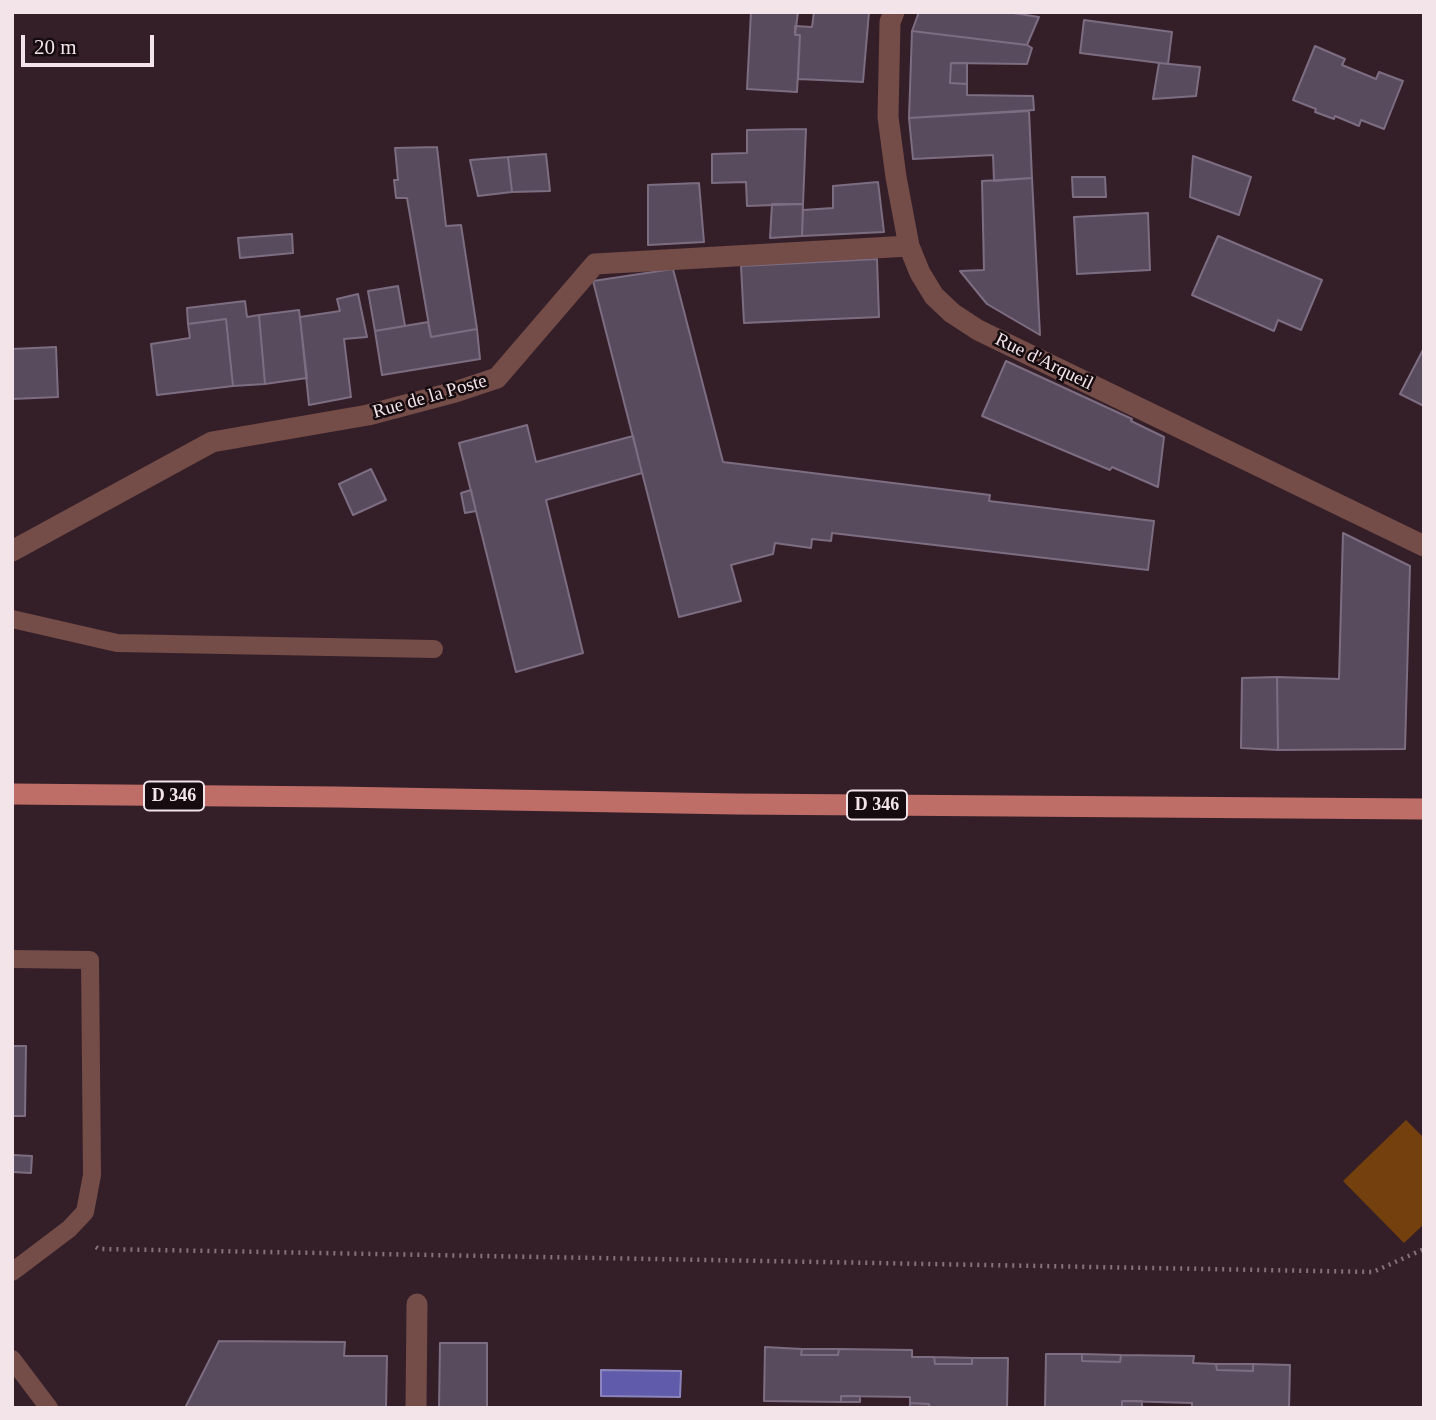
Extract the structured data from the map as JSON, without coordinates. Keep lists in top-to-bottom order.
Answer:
{
  "streets": {
    "main road": ["D 346"],
    "street": ["Rue d'Arqueil", "Rue de la Poste"]
  },
  "crossings": [
    ["Rue d'Arqueil", "Rue de la Poste"]
  ],
  "scale_bar": "20 m"
}
